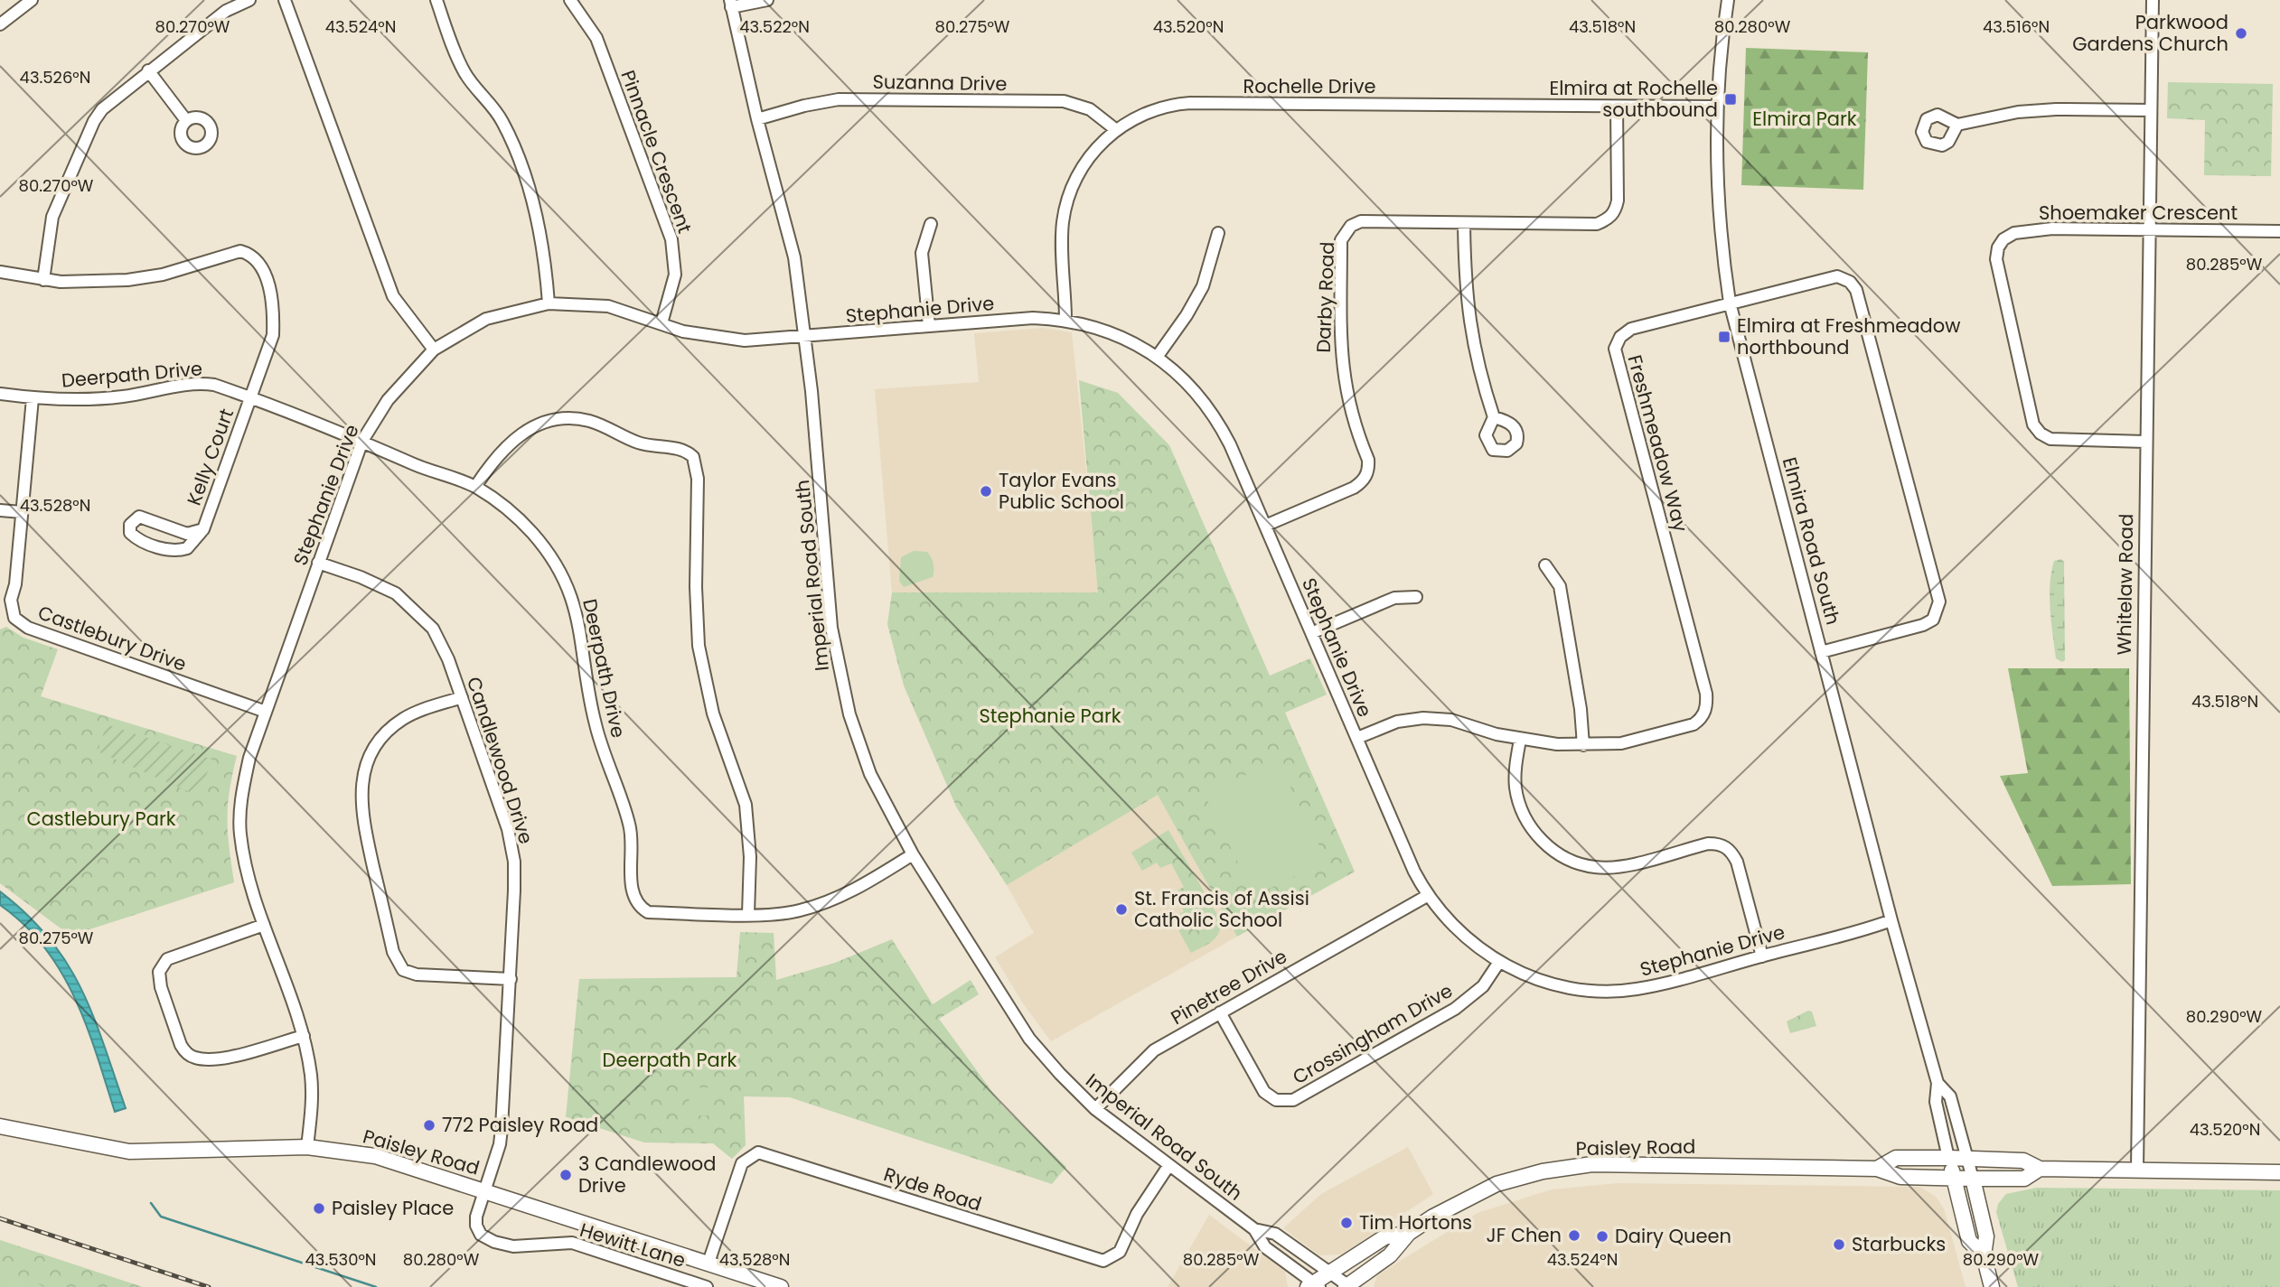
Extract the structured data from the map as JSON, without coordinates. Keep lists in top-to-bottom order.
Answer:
{
  "streets": {
    "main road": ["Elmira Road South", "Paisley Road"],
    "street": [
      "Suzanna Drive",
      "Rochelle Drive",
      "Pinnacle Crescent",
      "Shoemaker Crescent",
      "Darby Road",
      "Stephanie Drive",
      "Deerpath Drive",
      "Freshmeadow Way",
      "Kelly Court",
      "Imperial Road South",
      "Whitelaw Road",
      "Castlebury Drive",
      "Candlewood Drive",
      "Pinetree Drive",
      "Crossingham Drive",
      "Ryde Road",
      "Hewitt Lane"
    ]
  },
  "crossings": [
    ["Suzanna Drive", "Rochelle Drive"],
    ["Suzanna Drive", "Imperial Road South"],
    ["Rochelle Drive", "Darby Road"],
    ["Rochelle Drive", "Stephanie Drive"],
    ["Rochelle Drive", "Elmira Road South"],
    ["Pinnacle Crescent", "Stephanie Drive"],
    ["Shoemaker Crescent", "Whitelaw Road"],
    ["Darby Road", "Stephanie Drive"],
    ["Stephanie Drive", "Deerpath Drive"],
    ["Stephanie Drive", "Freshmeadow Way"],
    ["Stephanie Drive", "Elmira Road South"],
    ["Stephanie Drive", "Imperial Road South"],
    ["Stephanie Drive", "Castlebury Drive"],
    ["Stephanie Drive", "Candlewood Drive"],
    ["Stephanie Drive", "Pinetree Drive"],
    ["Stephanie Drive", "Crossingham Drive"],
    ["Stephanie Drive", "Paisley Road"],
    ["Deerpath Drive", "Kelly Court"],
    ["Deerpath Drive", "Imperial Road South"],
    ["Deerpath Drive", "Castlebury Drive"],
    ["Freshmeadow Way", "Elmira Road South"],
    ["Elmira Road South", "Paisley Road"],
    ["Imperial Road South", "Pinetree Drive"],
    ["Imperial Road South", "Paisley Road"],
    ["Imperial Road South", "Ryde Road"],
    ["Whitelaw Road", "Paisley Road"],
    ["Candlewood Drive", "Paisley Road"],
    ["Candlewood Drive", "Hewitt Lane"],
    ["Pinetree Drive", "Crossingham Drive"],
    ["Paisley Road", "Ryde Road"],
    ["Paisley Road", "Hewitt Lane"]
  ],
  "parks": [
    "Elmira Park",
    "Stephanie Park",
    "Castlebury Park",
    "Deerpath Park"
  ],
  "places": {
    "other": [
      "Parkwood Gardens Church",
      "Taylor Evans Public School",
      "St. Francis of Assisi Catholic School",
      "772 Paisley Road",
      "3 Candlewood Drive",
      "Paisley Place",
      "Tim Hortons",
      "JF Chen",
      "Dairy Queen",
      "Starbucks"
    ],
    "transit": ["Elmira at Rochelle southbound", "Elmira at Freshmeadow northbound"]
  },
  "coordinates": [
    "80.270°W",
    "80.275°W",
    "80.280°W",
    "43.524°N",
    "43.522°N",
    "43.520°N",
    "43.518°N",
    "43.516°N",
    "43.526°N",
    "80.285°W",
    "43.528°N",
    "80.290°W",
    "43.530°N"
  ]
}
